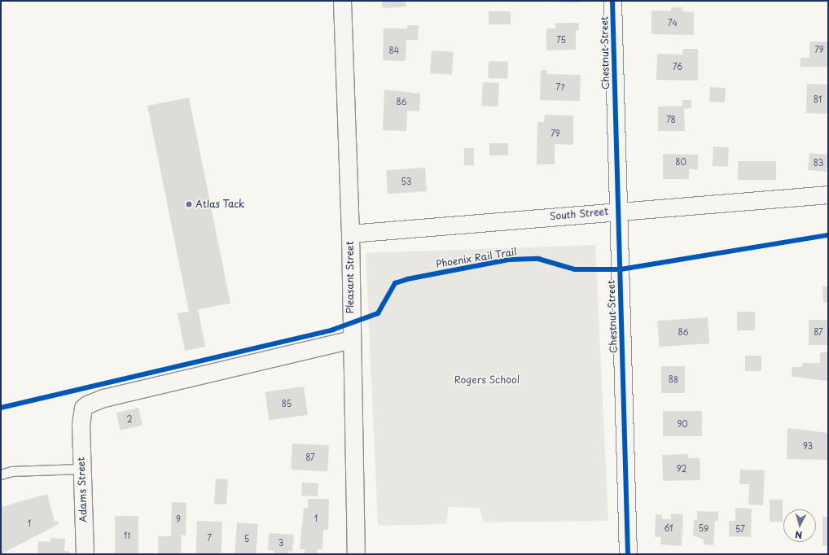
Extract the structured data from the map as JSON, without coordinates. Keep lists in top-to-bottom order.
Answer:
{
  "streets": {
    "street": [
      "Chestnut Street",
      "South Street",
      "Pleasant Street",
      "Adams Street"
    ],
    "cycle path": ["Phoenix Rail Trail"]
  },
  "crossings": [
    ["Chestnut Street", "South Street"],
    ["South Street", "Pleasant Street"],
    ["Pleasant Street", "Adams Street"]
  ],
  "parks": ["Rogers School"],
  "places": ["Atlas Tack"],
  "house_numbers": [
    "74",
    "75",
    "79",
    "84",
    "76",
    "77",
    "81",
    "86",
    "78",
    "79",
    "80",
    "83",
    "53",
    "86",
    "87",
    "88",
    "85",
    "2",
    "90",
    "93",
    "87",
    "92",
    "1",
    "9",
    "1",
    "61",
    "59",
    "57",
    "11",
    "7",
    "5",
    "3"
  ],
  "north": "bottom"
}
